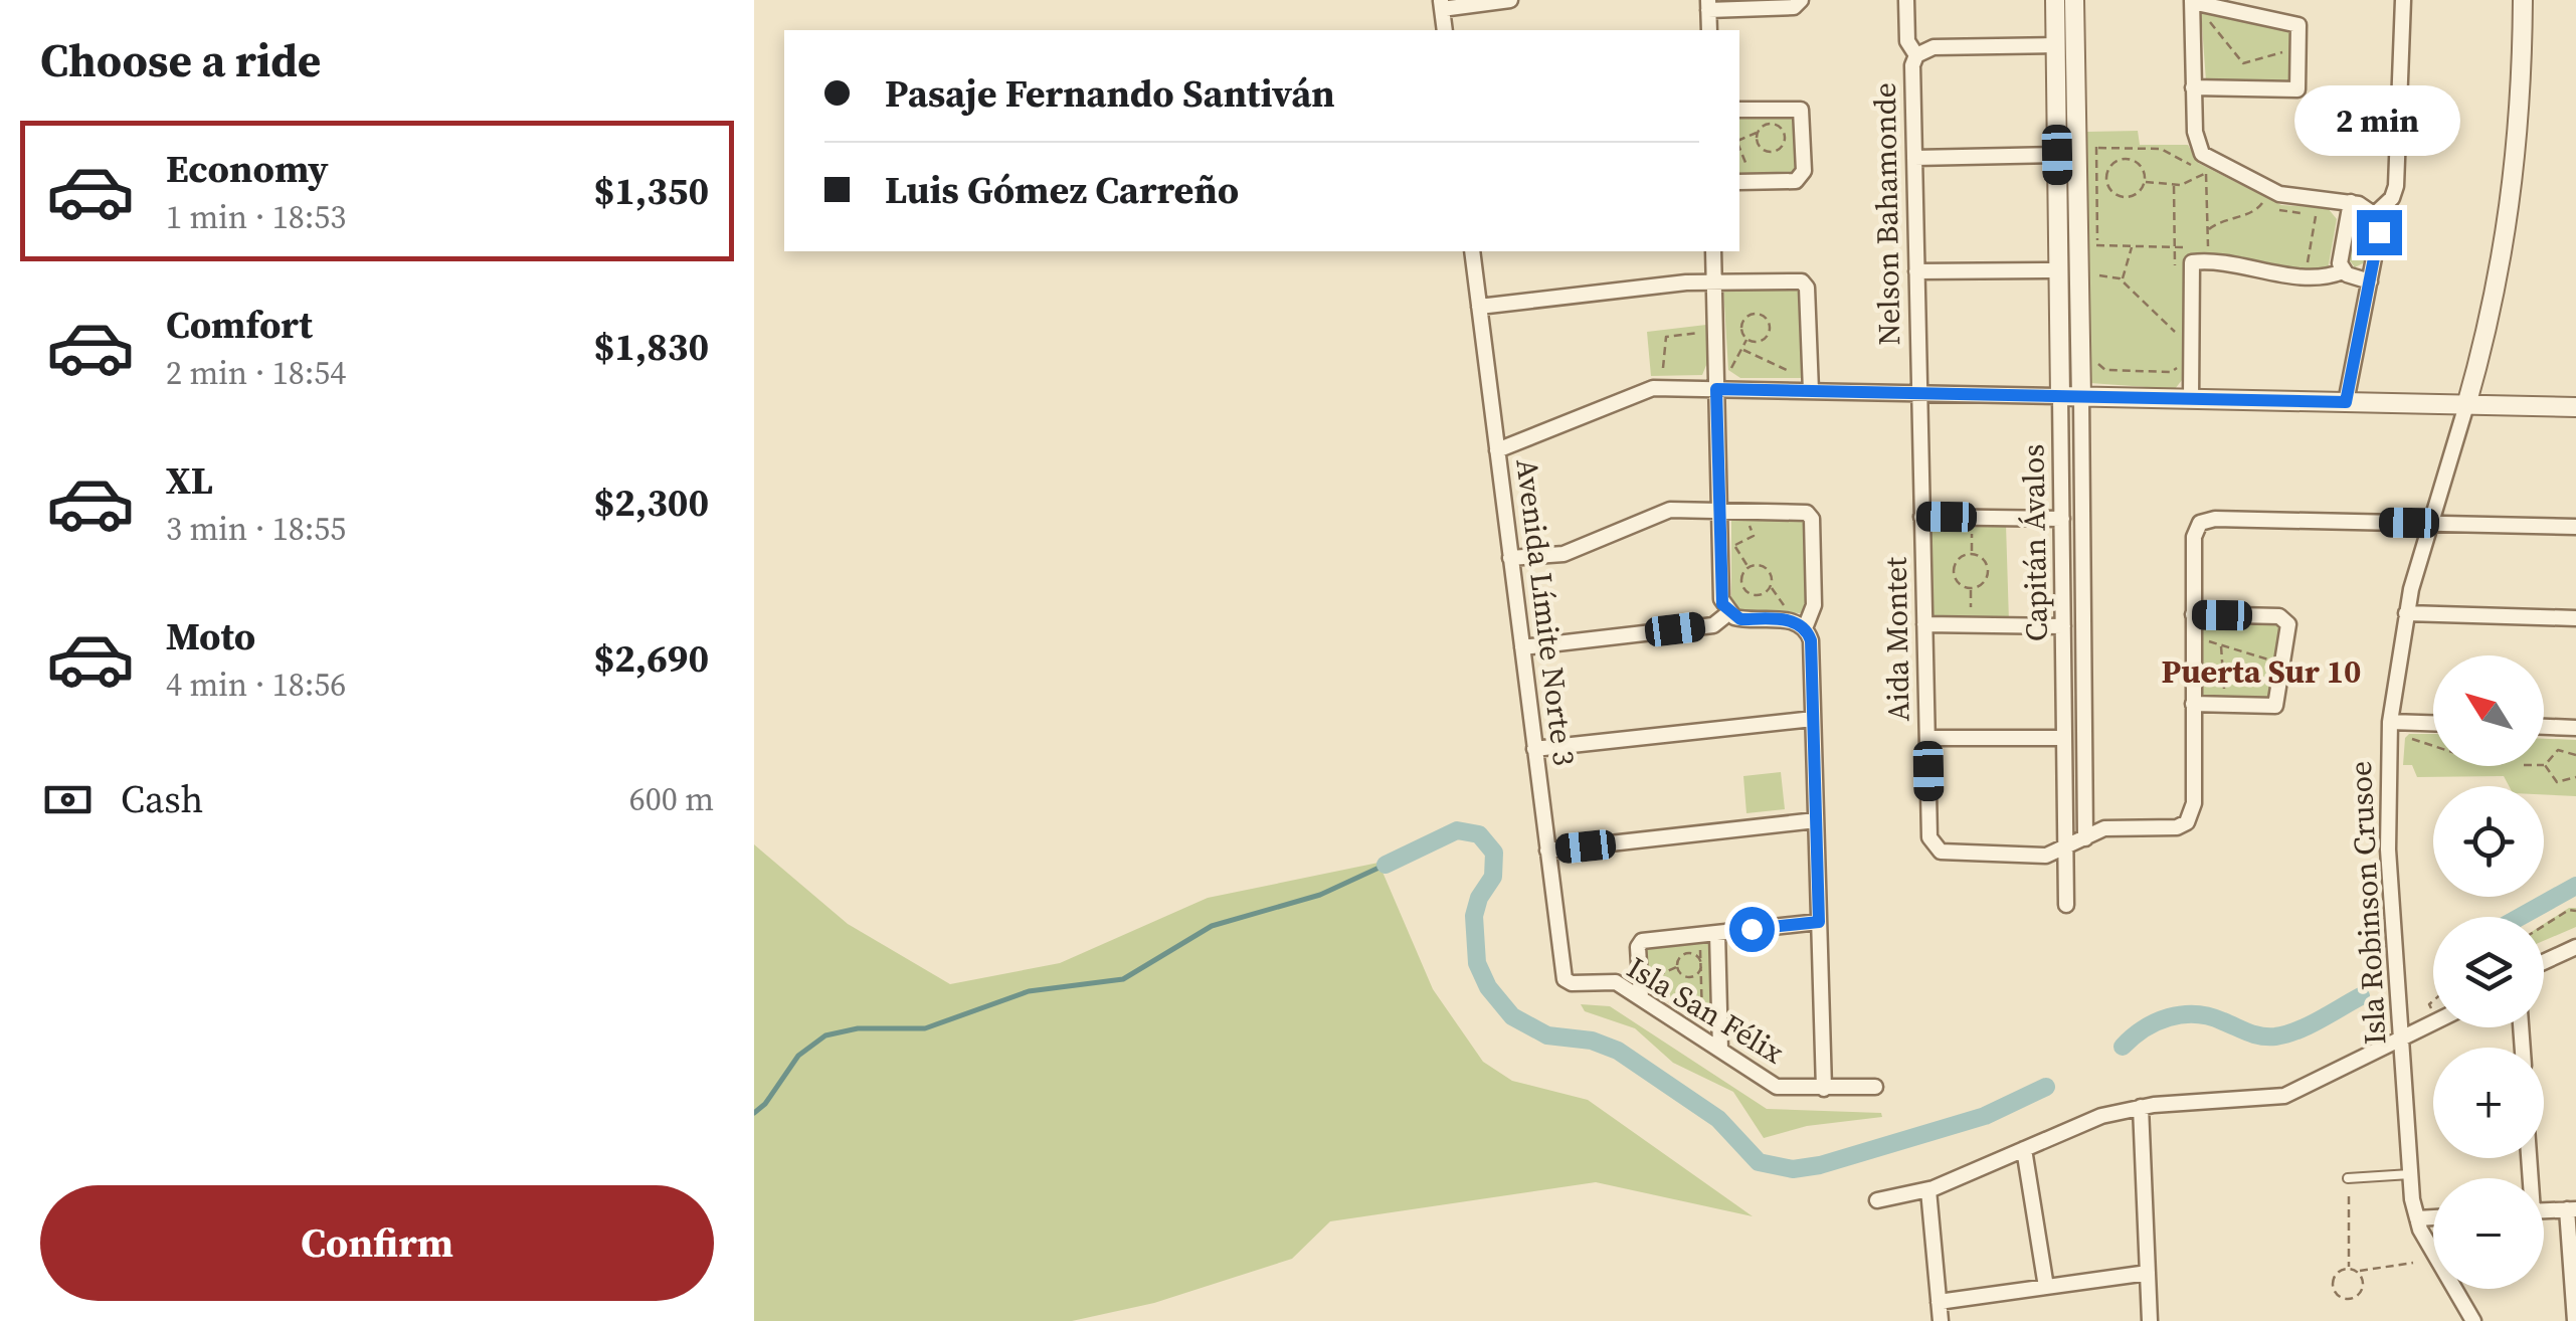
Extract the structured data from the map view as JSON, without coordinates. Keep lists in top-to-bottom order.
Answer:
{
  "streets": {
    "street": [
      "Nelson Bahamonde",
      "Capitán Ávalos",
      "Avenida Límite Norte 3",
      "Aida Montet",
      "Isla Robinson Crusoe",
      "Isla San Félix"
    ]
  },
  "crossings": [
    ["Nelson Bahamonde", "Capitán Ávalos"],
    ["Nelson Bahamonde", "Aida Montet"],
    ["Capitán Ávalos", "Aida Montet"],
    ["Avenida Límite Norte 3", "Isla San Félix"]
  ],
  "districts": ["Puerta Sur 10"],
  "north": "top left",
  "page": {
    "heading": "Choose a ride",
    "banner": ["Pasaje Fernando Santiván", "Luis Gómez Carreño"],
    "bubble": "2 min",
    "list": [
      {
        "name": "Economy",
        "note": "1 min · 18:53",
        "value": "$1,350"
      },
      {
        "name": "Comfort",
        "note": "2 min · 18:54",
        "value": "$1,830"
      },
      {
        "name": "XL",
        "note": "3 min · 18:55",
        "value": "$2,300"
      },
      {
        "name": "Moto",
        "note": "4 min · 18:56",
        "value": "$2,690"
      }
    ],
    "map_buttons": ["+", "−"],
    "pay": ["Cash", "600 m"],
    "buttons": "Confirm"
  }
}
